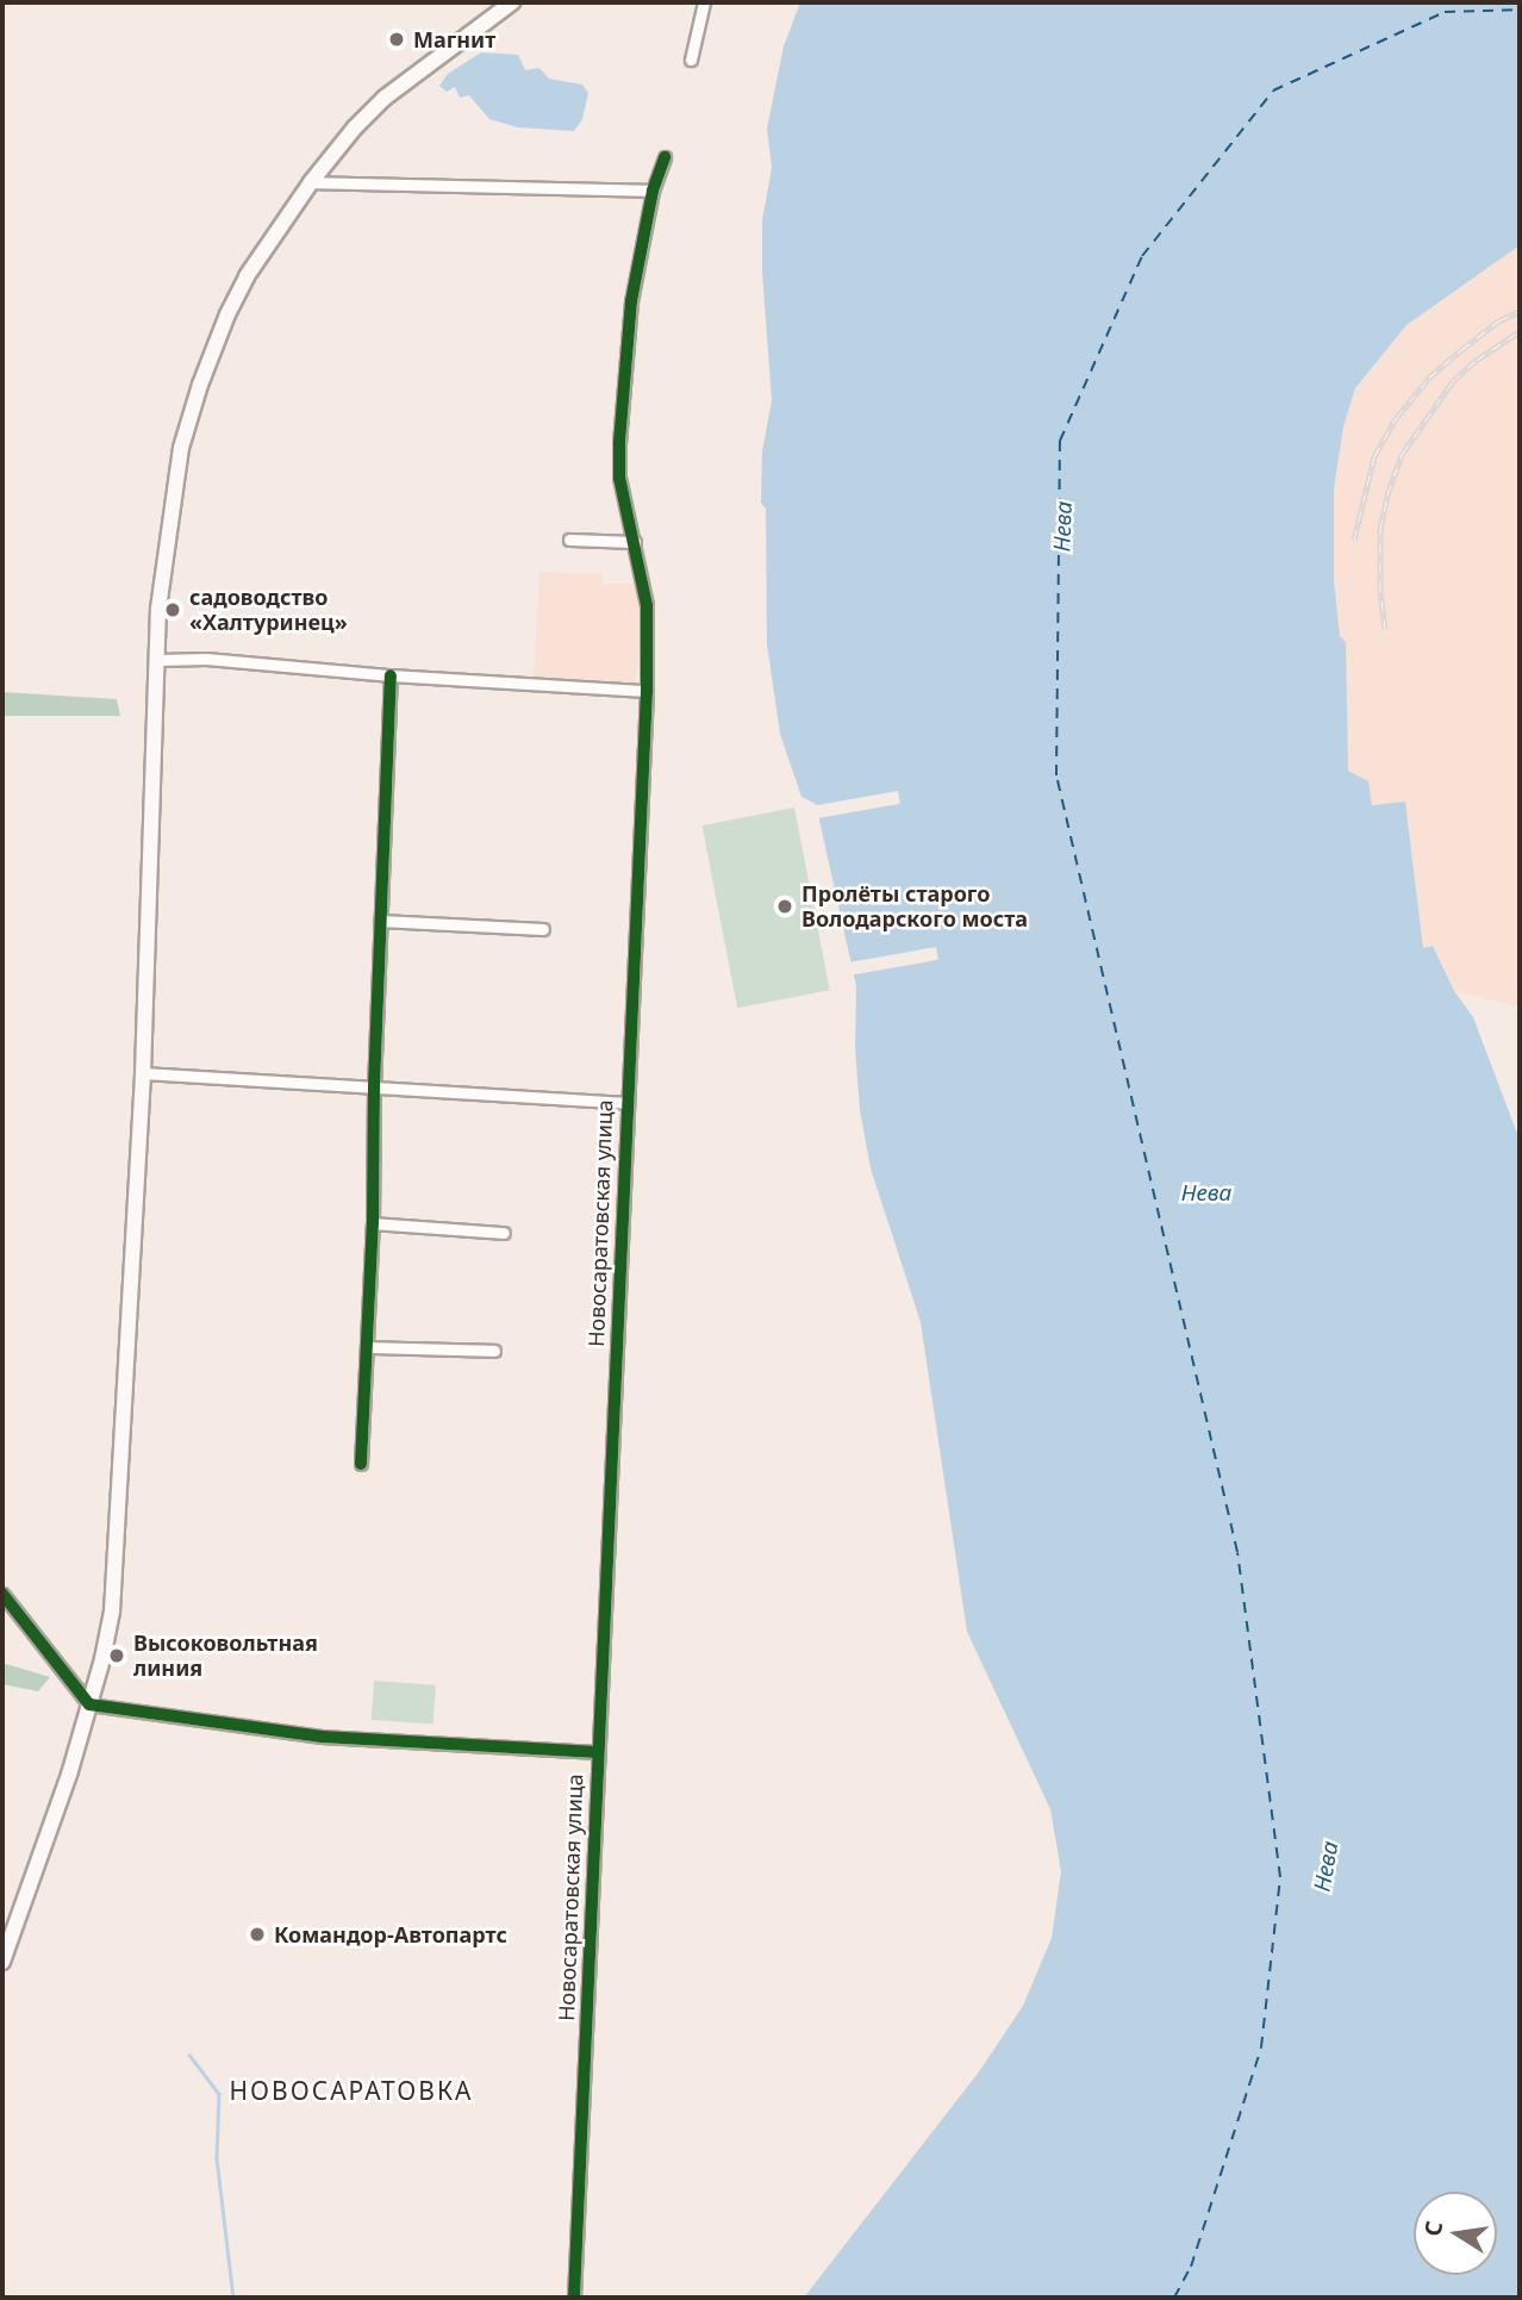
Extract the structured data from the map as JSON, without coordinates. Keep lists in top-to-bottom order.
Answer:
{
  "streets": {
    "street": ["Новосаратовская улица"]
  },
  "districts": ["НОВОСАРАТОВКА"],
  "water": ["Нева"],
  "places": [
    "Магнит",
    "садоводство «Халтуринец»",
    "Пролёты старого Володарского моста",
    "Высоковольтная линия",
    "Командор-Автопартс"
  ],
  "north": "left"
}
